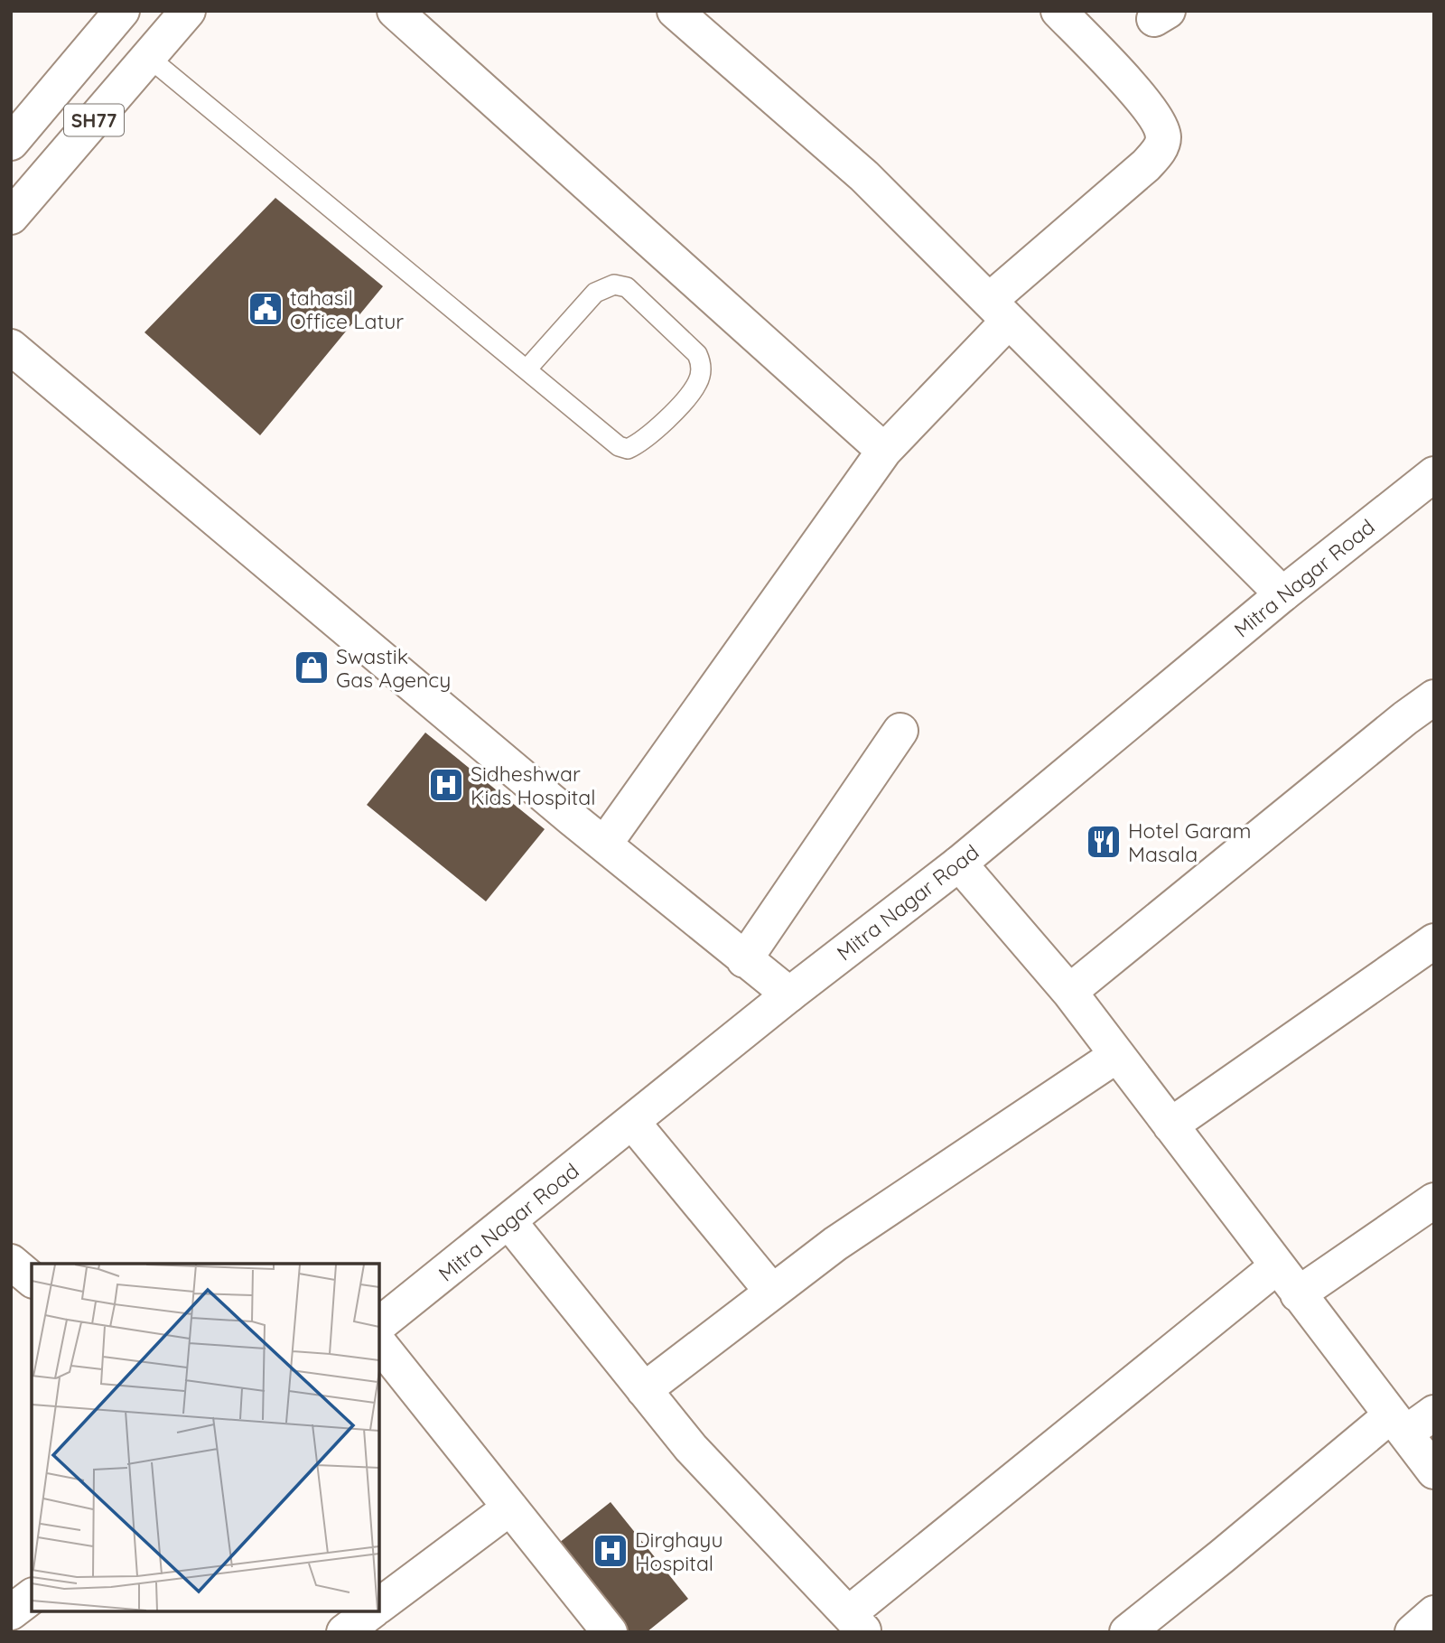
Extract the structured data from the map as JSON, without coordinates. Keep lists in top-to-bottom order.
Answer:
{
  "streets": {
    "street": ["SH77", "Mitra Nagar Road"]
  },
  "places": {
    "public building": ["tahasil Office Latur"],
    "shop": ["Swastik Gas Agency"],
    "hospital": ["Sidheshwar Kids Hospital", "Dirghayu Hospital"],
    "restaurant": ["Hotel Garam Masala"]
  }
}
